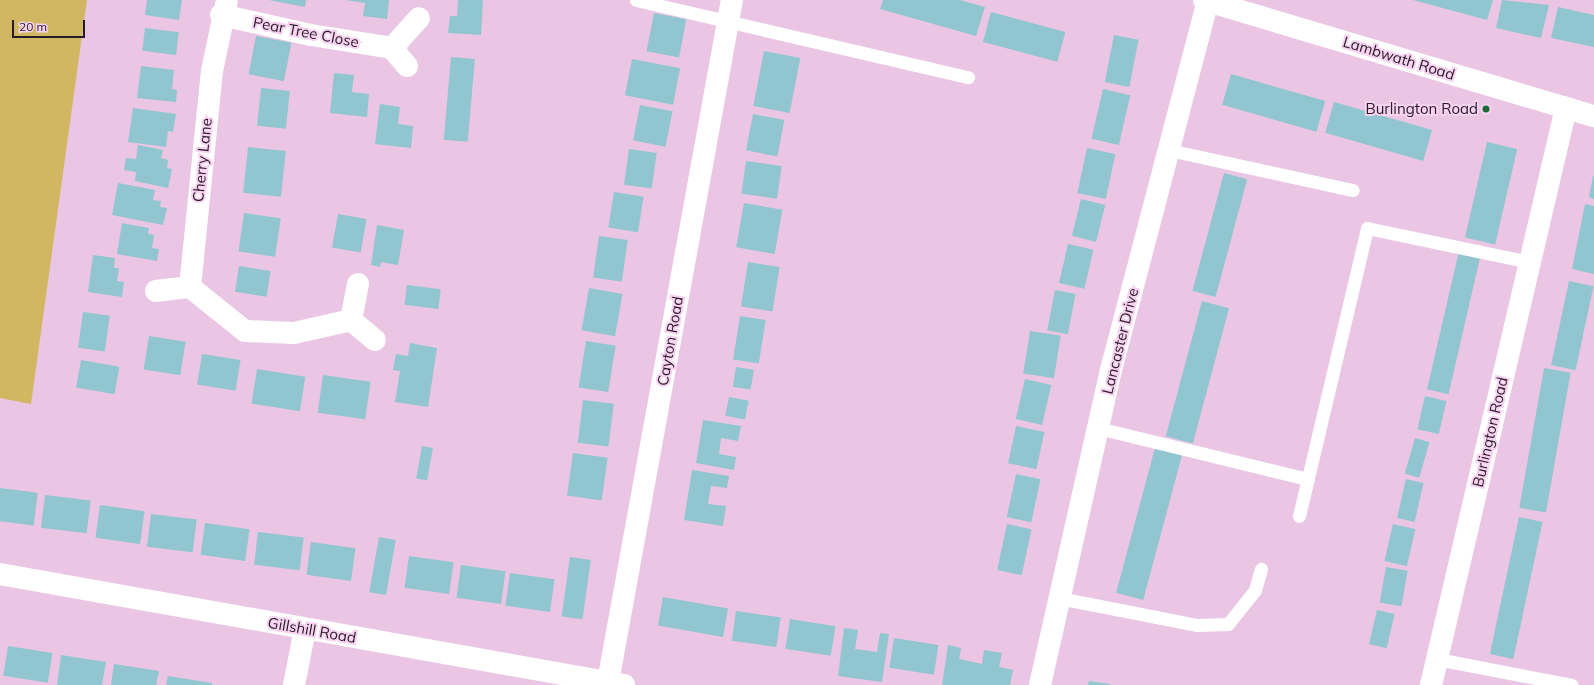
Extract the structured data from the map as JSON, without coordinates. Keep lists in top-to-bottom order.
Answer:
{
  "streets": {
    "street": [
      "Pear Tree Close",
      "Lambwath Road",
      "Cherry Lane",
      "Cayton Road",
      "Lancaster Drive",
      "Burlington Road",
      "Gillshill Road"
    ]
  },
  "crossings": [
    ["Pear Tree Close", "Cherry Lane"],
    ["Lambwath Road", "Lancaster Drive"],
    ["Lambwath Road", "Burlington Road"],
    ["Cayton Road", "Gillshill Road"]
  ],
  "places": ["Burlington Road"],
  "scale_bar": "20 m"
}
